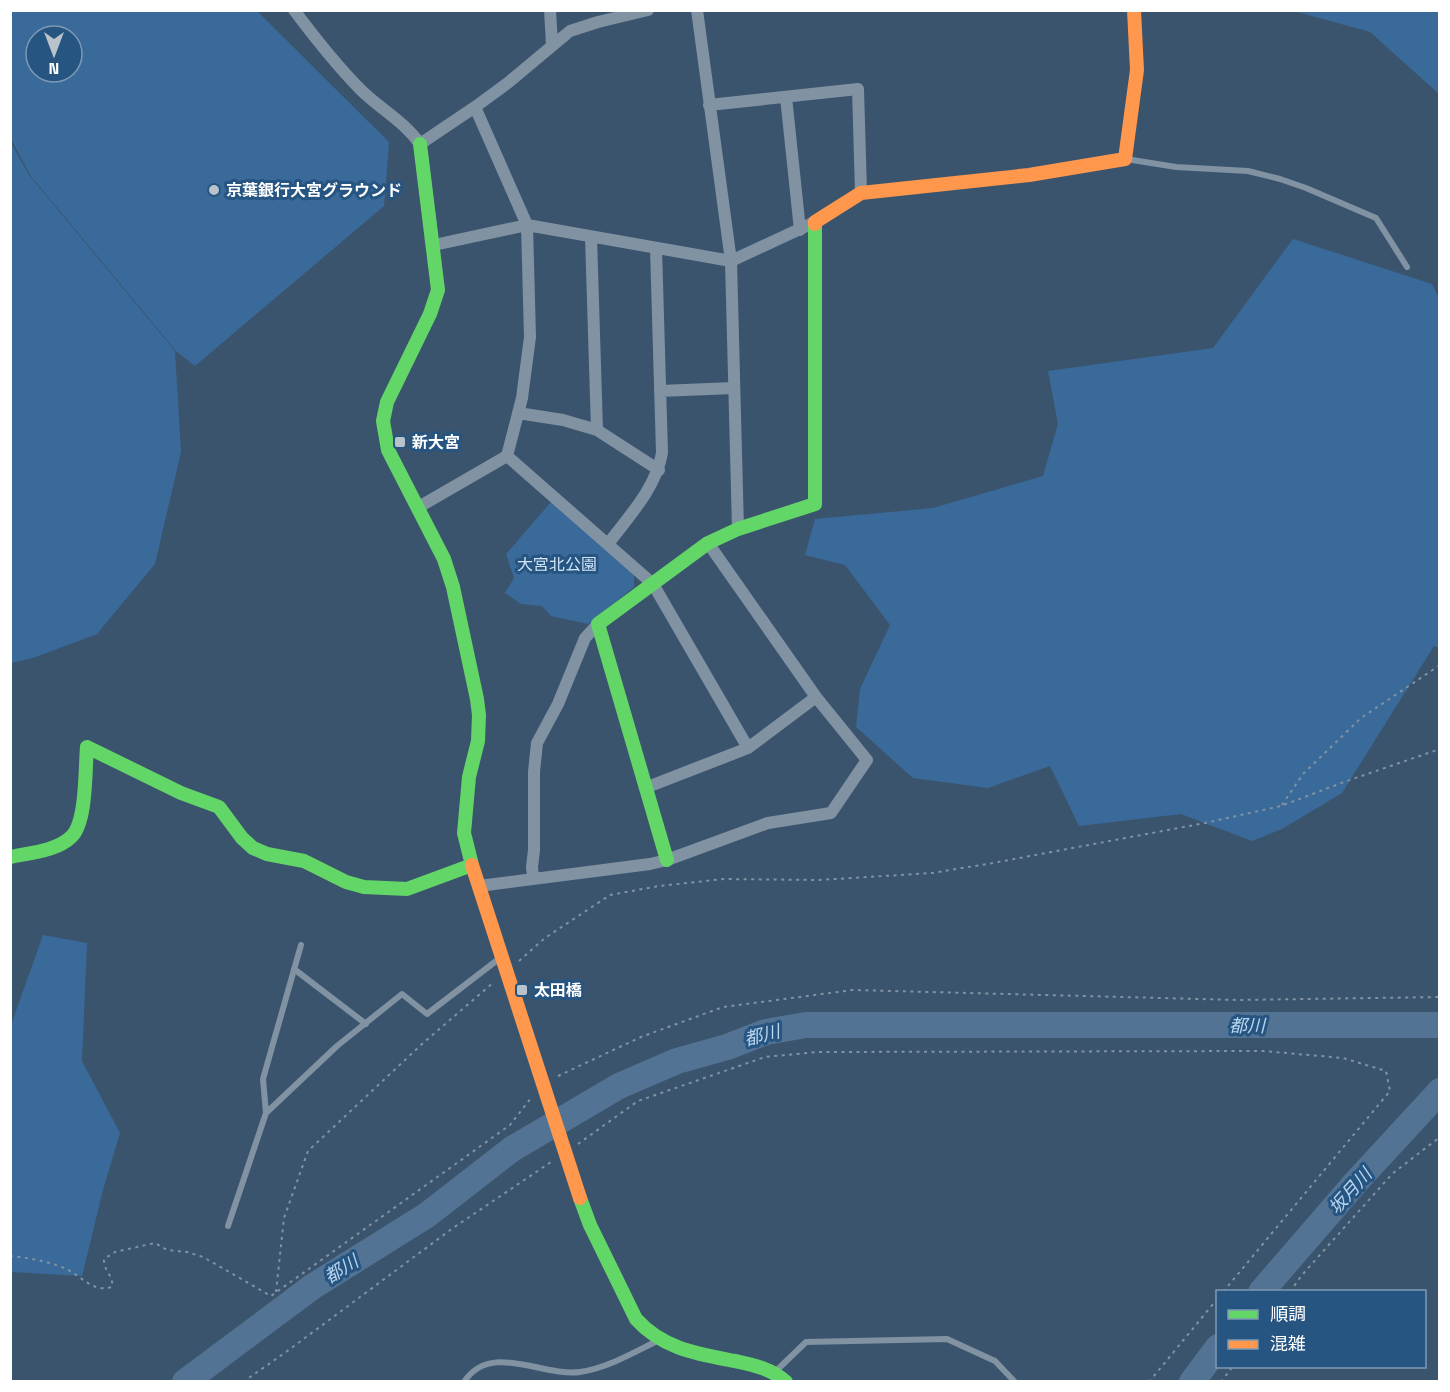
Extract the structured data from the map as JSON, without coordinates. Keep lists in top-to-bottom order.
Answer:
{
  "water": ["都川", "坂月川"],
  "parks": ["大宮北公園"],
  "places": {
    "other": ["京葉銀行大宮グラウンド"],
    "transit": ["新大宮", "太田橋"]
  },
  "legend": ["順調", "混雑"],
  "north": "bottom"
}
